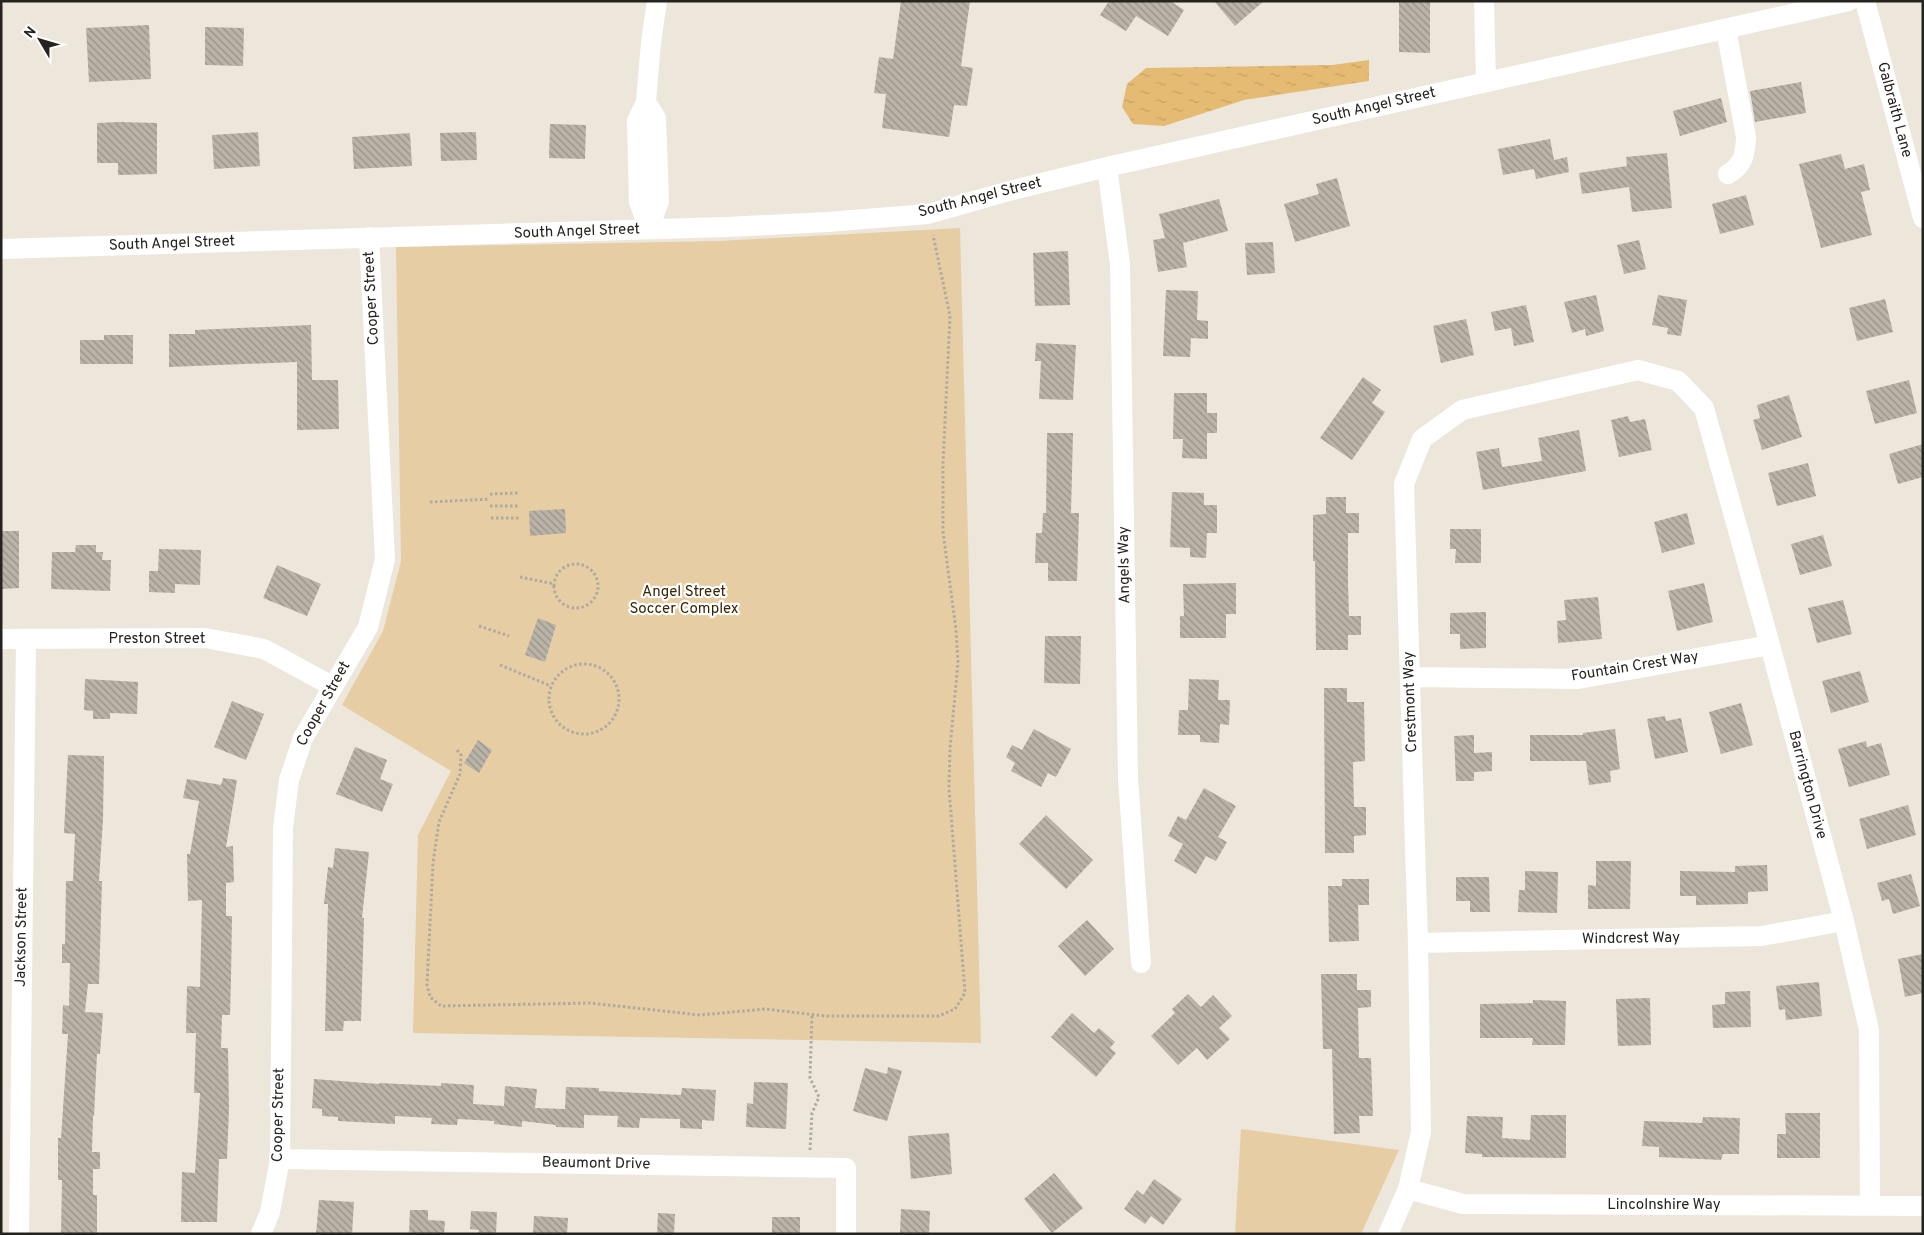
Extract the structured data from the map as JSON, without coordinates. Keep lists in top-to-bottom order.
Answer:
{
  "streets": {
    "street": [
      "South Angel Street",
      "Galbraith Lane",
      "Cooper Street",
      "Angels Way",
      "Preston Street",
      "Fountain Crest Way",
      "Crestmont Way",
      "Barrington Drive",
      "Jackson Street",
      "Windcrest Way",
      "Beaumont Drive",
      "Lincolnshire Way"
    ]
  },
  "crossings": [
    ["South Angel Street", "Cooper Street"],
    ["South Angel Street", "Angels Way"],
    ["Cooper Street", "Preston Street"],
    ["Cooper Street", "Beaumont Drive"],
    ["Preston Street", "Jackson Street"],
    ["Fountain Crest Way", "Crestmont Way"],
    ["Fountain Crest Way", "Barrington Drive"],
    ["Crestmont Way", "Barrington Drive"],
    ["Crestmont Way", "Windcrest Way"],
    ["Crestmont Way", "Lincolnshire Way"],
    ["Barrington Drive", "Windcrest Way"],
    ["Barrington Drive", "Lincolnshire Way"]
  ],
  "parks": ["Angel Street Soccer Complex"],
  "north": "top left"
}
